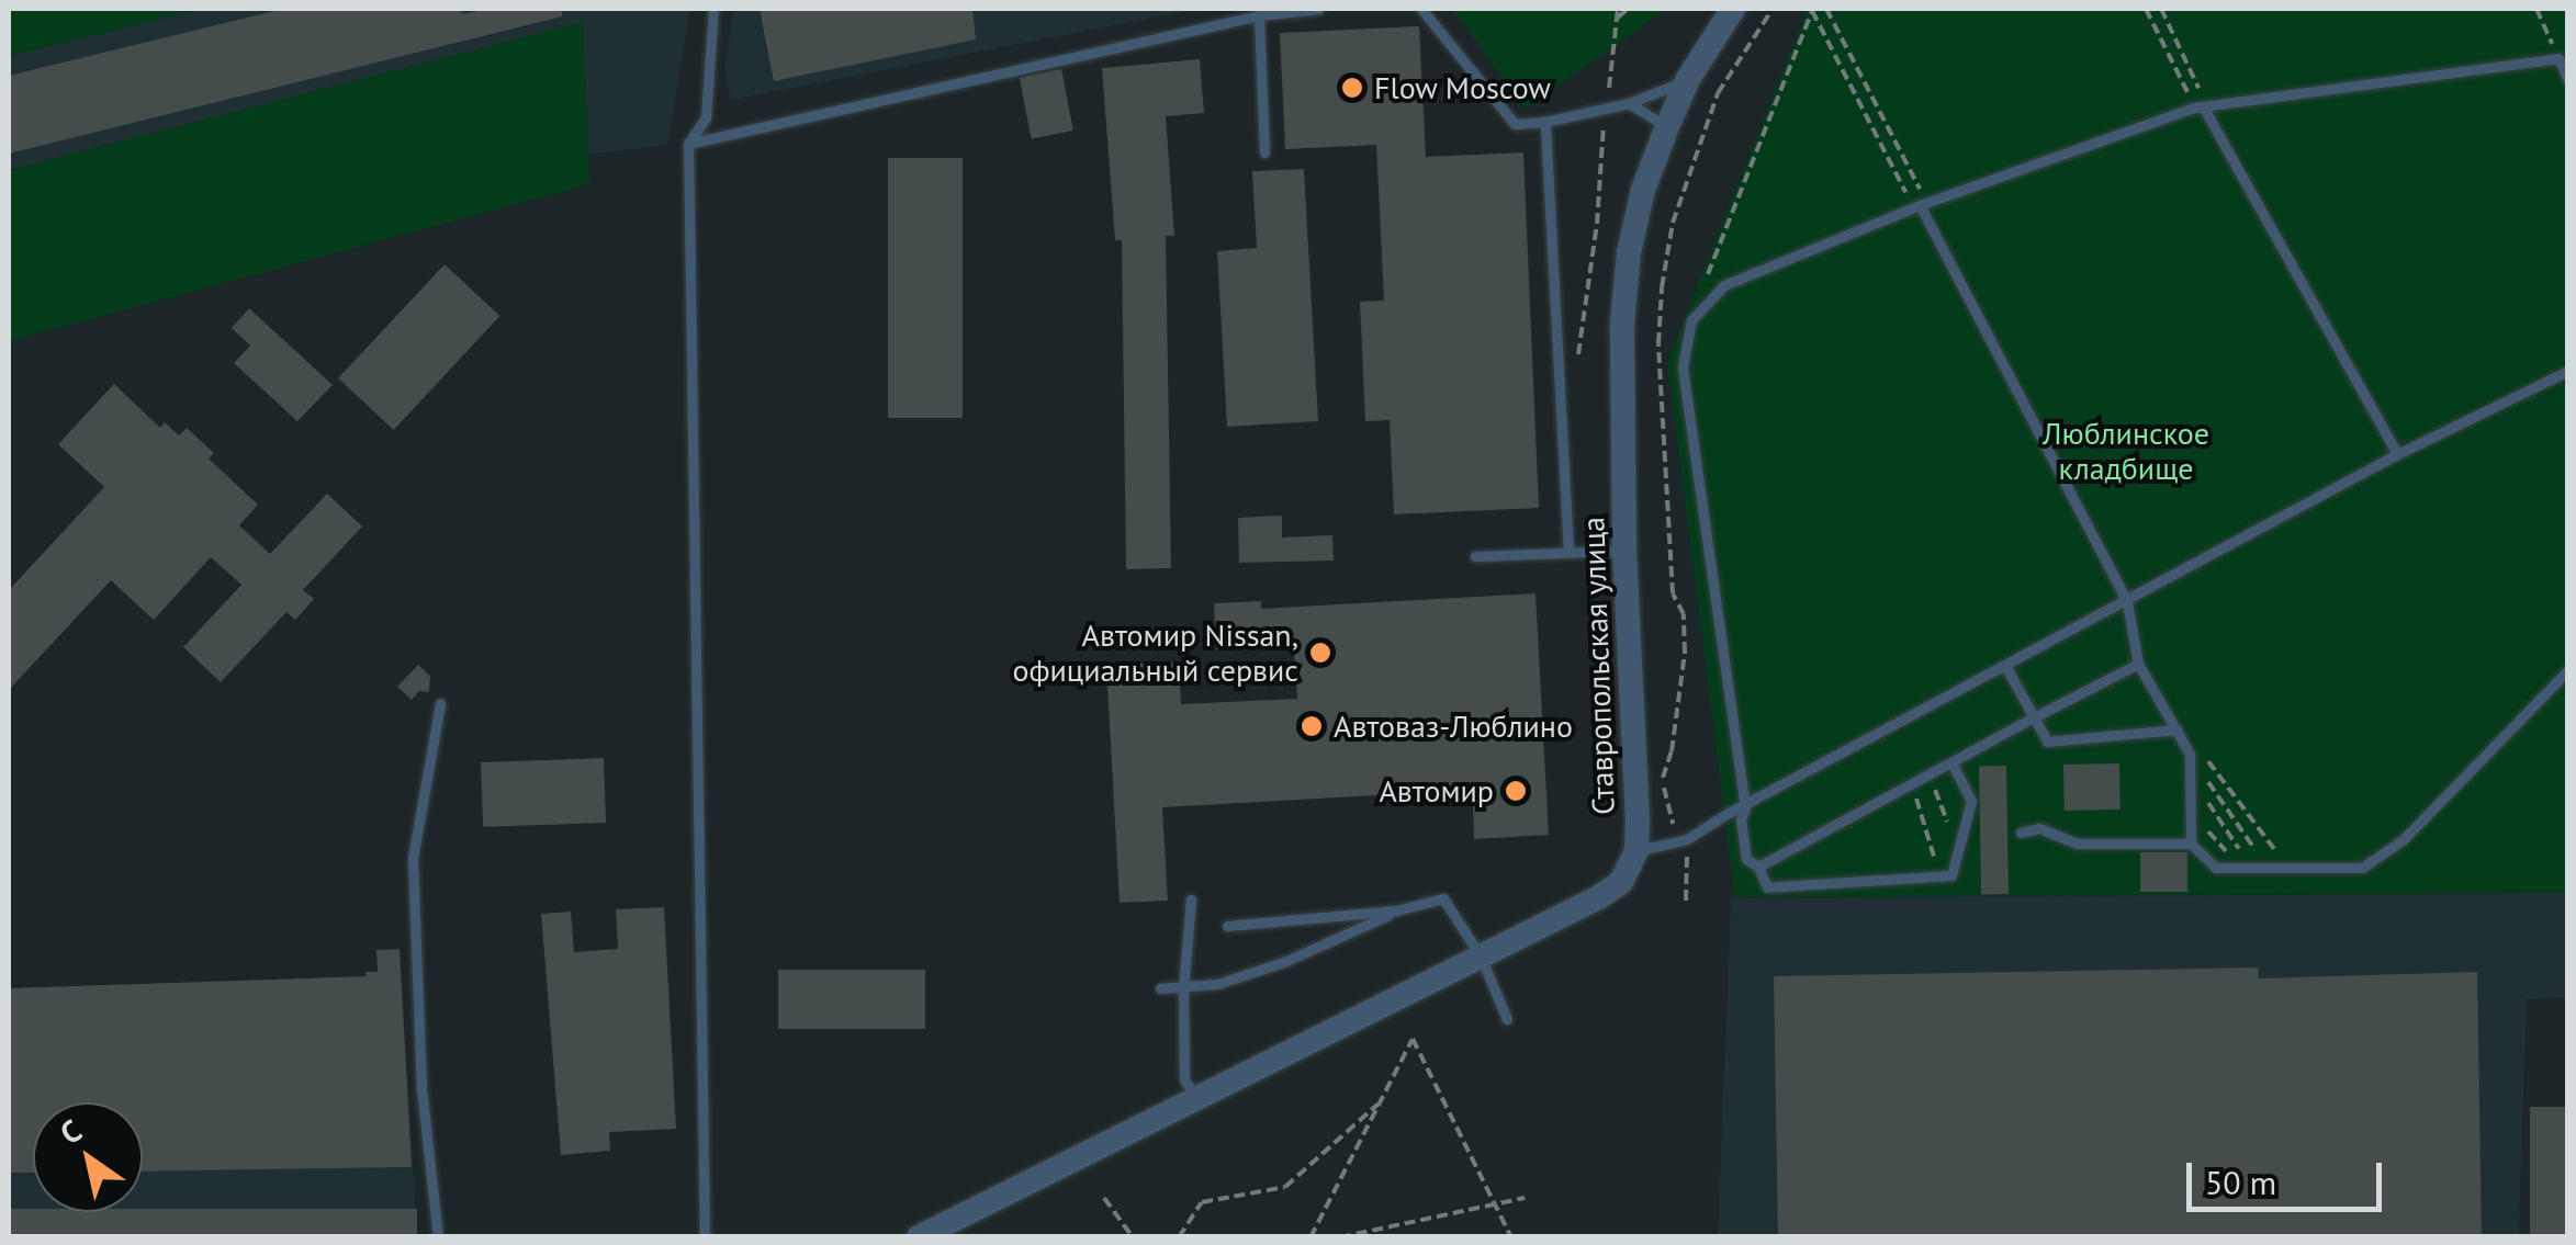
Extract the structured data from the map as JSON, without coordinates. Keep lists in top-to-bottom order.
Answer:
{
  "streets": {
    "street": ["Ставропольская улица"]
  },
  "parks": ["Люблинское кладбище"],
  "places": [
    "Flow Moscow",
    "Автомир Nissan, официальный сервис",
    "Автоваз-Люблино",
    "Автомир"
  ],
  "scale_bar": "50 m",
  "north": "top left"
}
